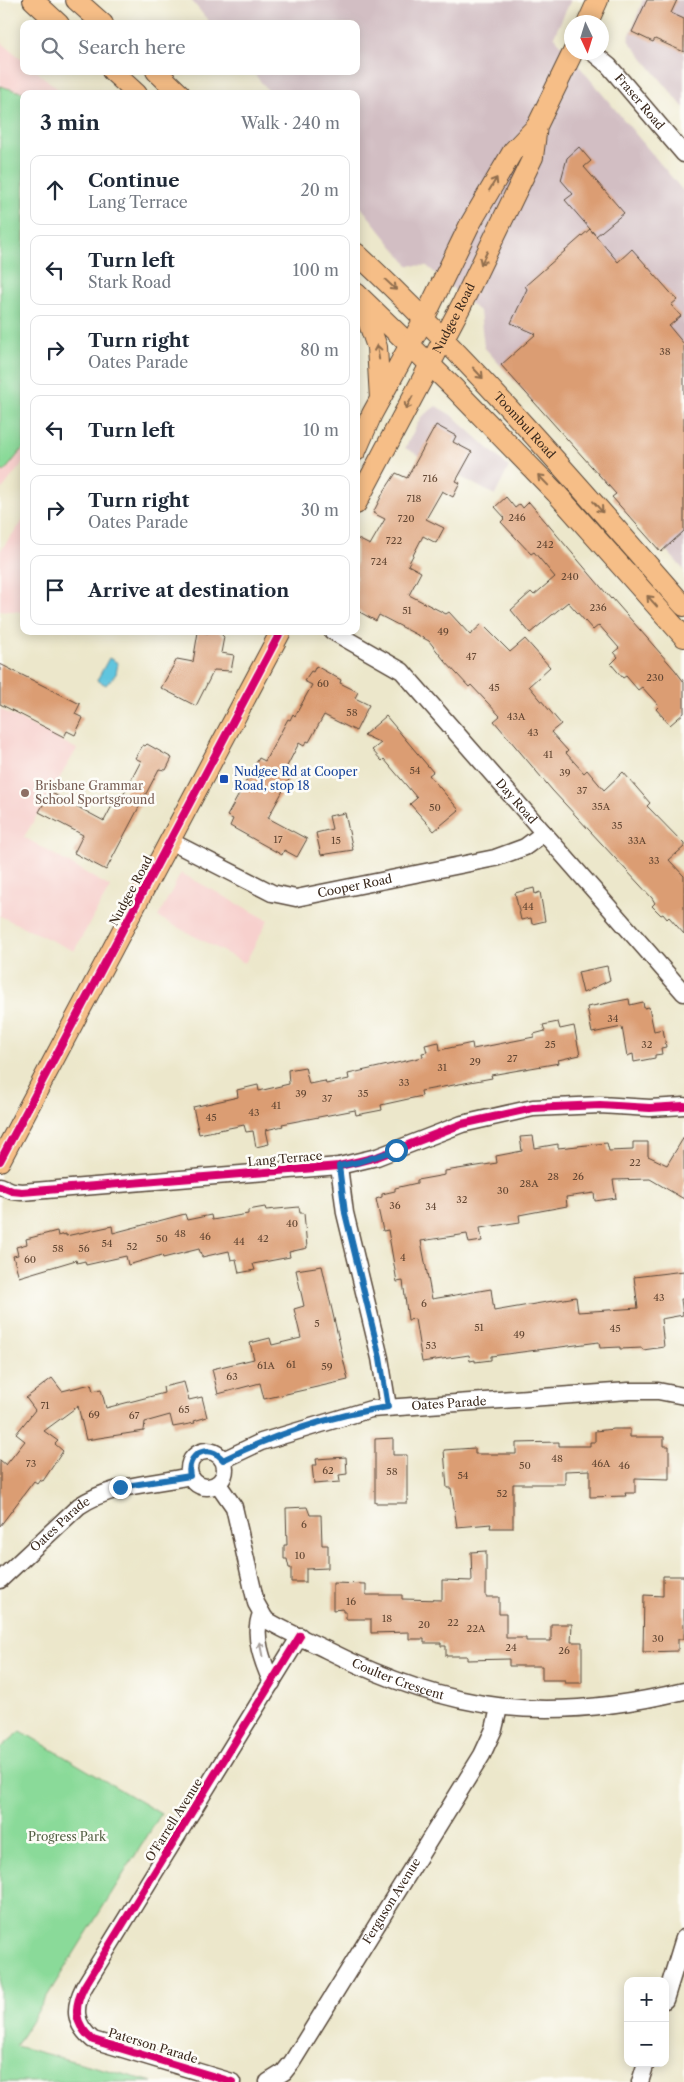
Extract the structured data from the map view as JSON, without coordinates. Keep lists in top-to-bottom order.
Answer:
{
  "streets": {
    "main road": ["Nudgee Road", "Toombul Road"],
    "street": [
      "Fraser Road",
      "Day Road",
      "Cooper Road",
      "Lang Terrace",
      "Oates Parade",
      "Coulter Crescent",
      "O'Farrell Avenue",
      "Ferguson Avenue",
      "Paterson Parade"
    ]
  },
  "crossings": [
    ["Nudgee Road", "Toombul Road"],
    ["Nudgee Road", "Cooper Road"],
    ["Day Road", "Cooper Road"],
    ["Coulter Crescent", "O'Farrell Avenue"],
    ["Coulter Crescent", "Ferguson Avenue"],
    ["O'Farrell Avenue", "Paterson Parade"]
  ],
  "parks": ["Progress Park"],
  "places": {
    "transit": ["Nudgee Rd at Cooper Road, stop 18"],
    "other": ["Brisbane Grammar School Sportsground"]
  },
  "house_numbers": [
    "38",
    "716",
    "718",
    "246",
    "720",
    "722",
    "242",
    "724",
    "240",
    "236",
    "51",
    "49",
    "47",
    "230",
    "60",
    "45",
    "58",
    "43A",
    "43",
    "41",
    "54",
    "39",
    "37",
    "35A",
    "50",
    "35",
    "17",
    "15",
    "33A",
    "33",
    "44",
    "34",
    "25",
    "32",
    "27",
    "29",
    "31",
    "33",
    "39",
    "35",
    "37",
    "41",
    "43",
    "45",
    "22",
    "28",
    "26",
    "28A",
    "30",
    "32",
    "36",
    "34",
    "40",
    "48",
    "46",
    "50",
    "42",
    "44",
    "54",
    "52",
    "58",
    "56",
    "4",
    "60",
    "43",
    "6",
    "5",
    "51",
    "45",
    "49",
    "53",
    "61",
    "61A",
    "59",
    "63",
    "71",
    "65",
    "69",
    "67",
    "48",
    "73",
    "46A",
    "50",
    "46",
    "62",
    "58",
    "54",
    "52",
    "6",
    "10",
    "16",
    "18",
    "22",
    "20",
    "22A",
    "30",
    "24",
    "26"
  ],
  "north": "bottom",
  "page": {
    "search": "Search here",
    "heading": ["3 min", "Walk · 240 m"],
    "list": [
      ["Continue", "Lang Terrace", "20 m"],
      ["Turn left", "Stark Road", "100 m"],
      ["Turn right", "Oates Parade", "80 m"],
      ["Turn left", "10 m"],
      ["Turn right", "Oates Parade", "30 m"],
      "Arrive at destination"
    ],
    "map_buttons": ["+", "−"]
  }
}
